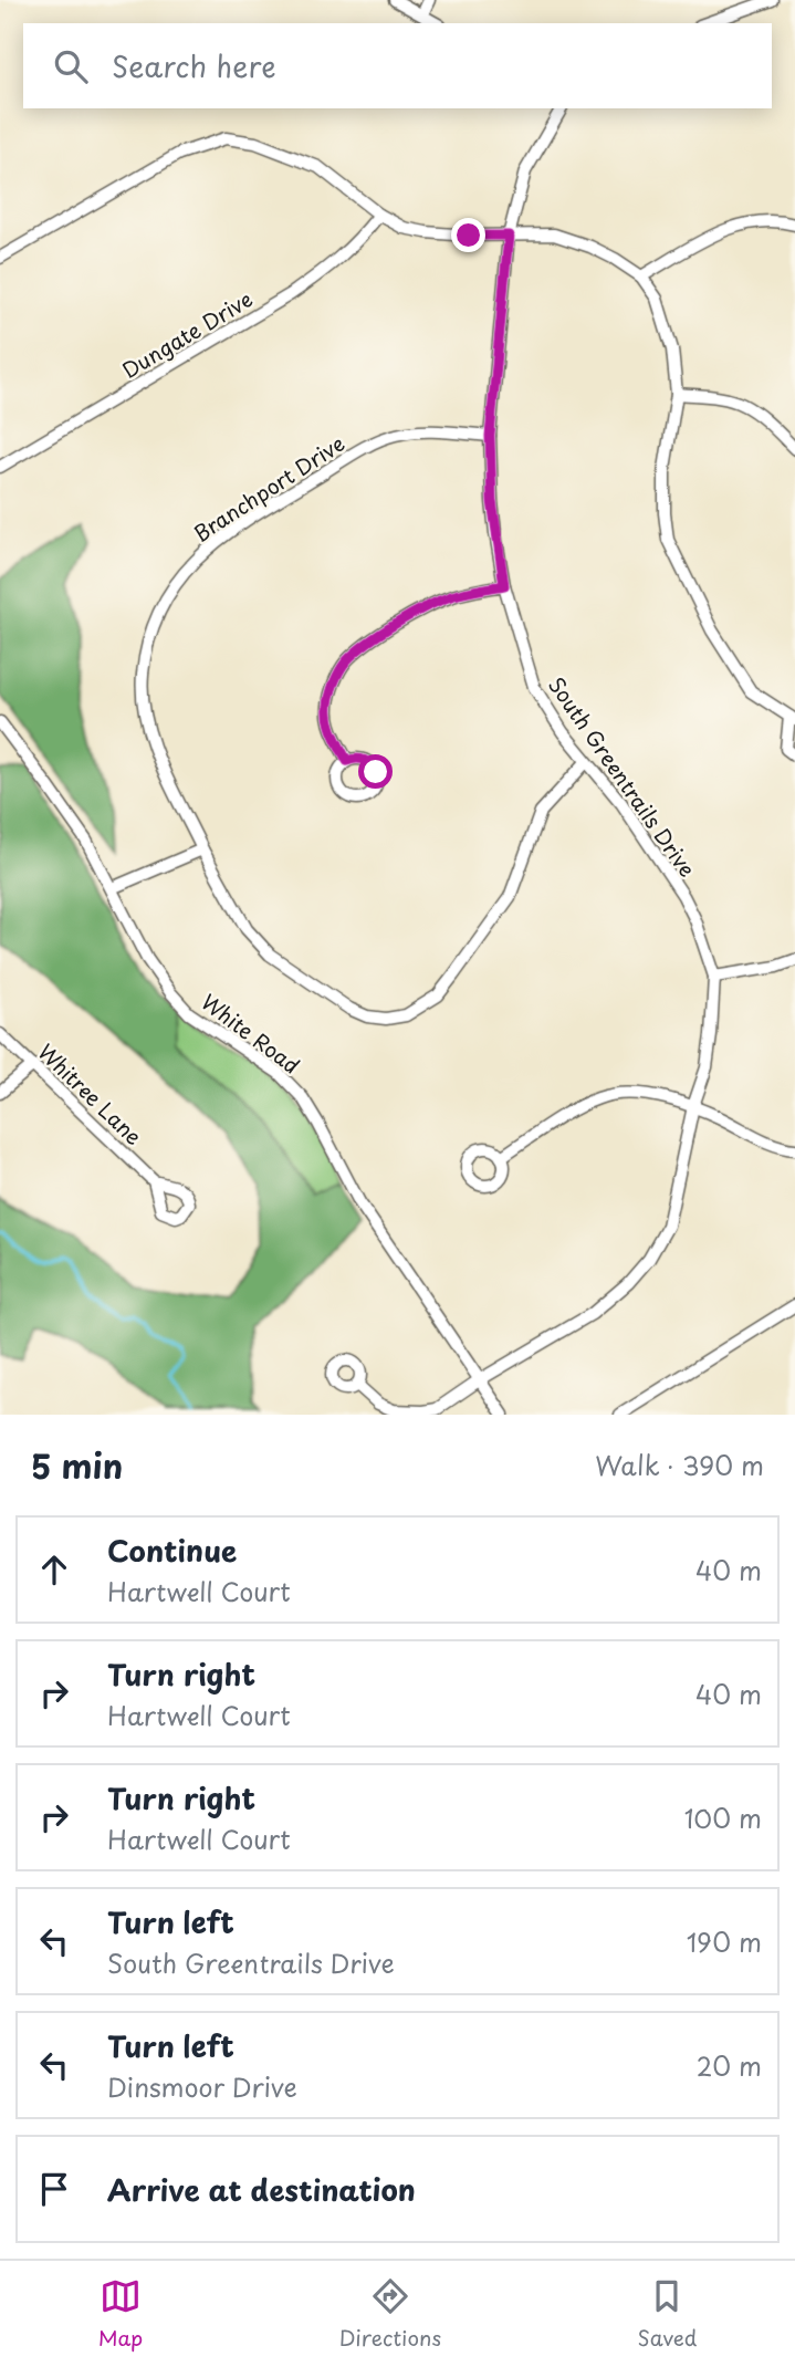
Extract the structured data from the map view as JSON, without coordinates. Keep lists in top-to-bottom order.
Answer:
{
  "streets": {
    "street": [
      "Dungate Drive",
      "Branchport Drive",
      "South Greentrails Drive",
      "White Road",
      "Whitree Lane"
    ]
  },
  "crossings": [
    ["Branchport Drive", "South Greentrails Drive"],
    ["South Greentrails Drive", "White Road"]
  ],
  "page": {
    "search": "Search here",
    "heading": ["5 min", "Walk · 390 m"],
    "list": [
      ["Continue", "Hartwell Court", "40 m"],
      ["Turn right", "Hartwell Court", "40 m"],
      ["Turn right", "Hartwell Court", "100 m"],
      ["Turn left", "South Greentrails Drive", "190 m"],
      ["Turn left", "Dinsmoor Drive", "20 m"],
      "Arrive at destination"
    ],
    "nav": ["Map", "Directions", "Saved"]
  }
}
